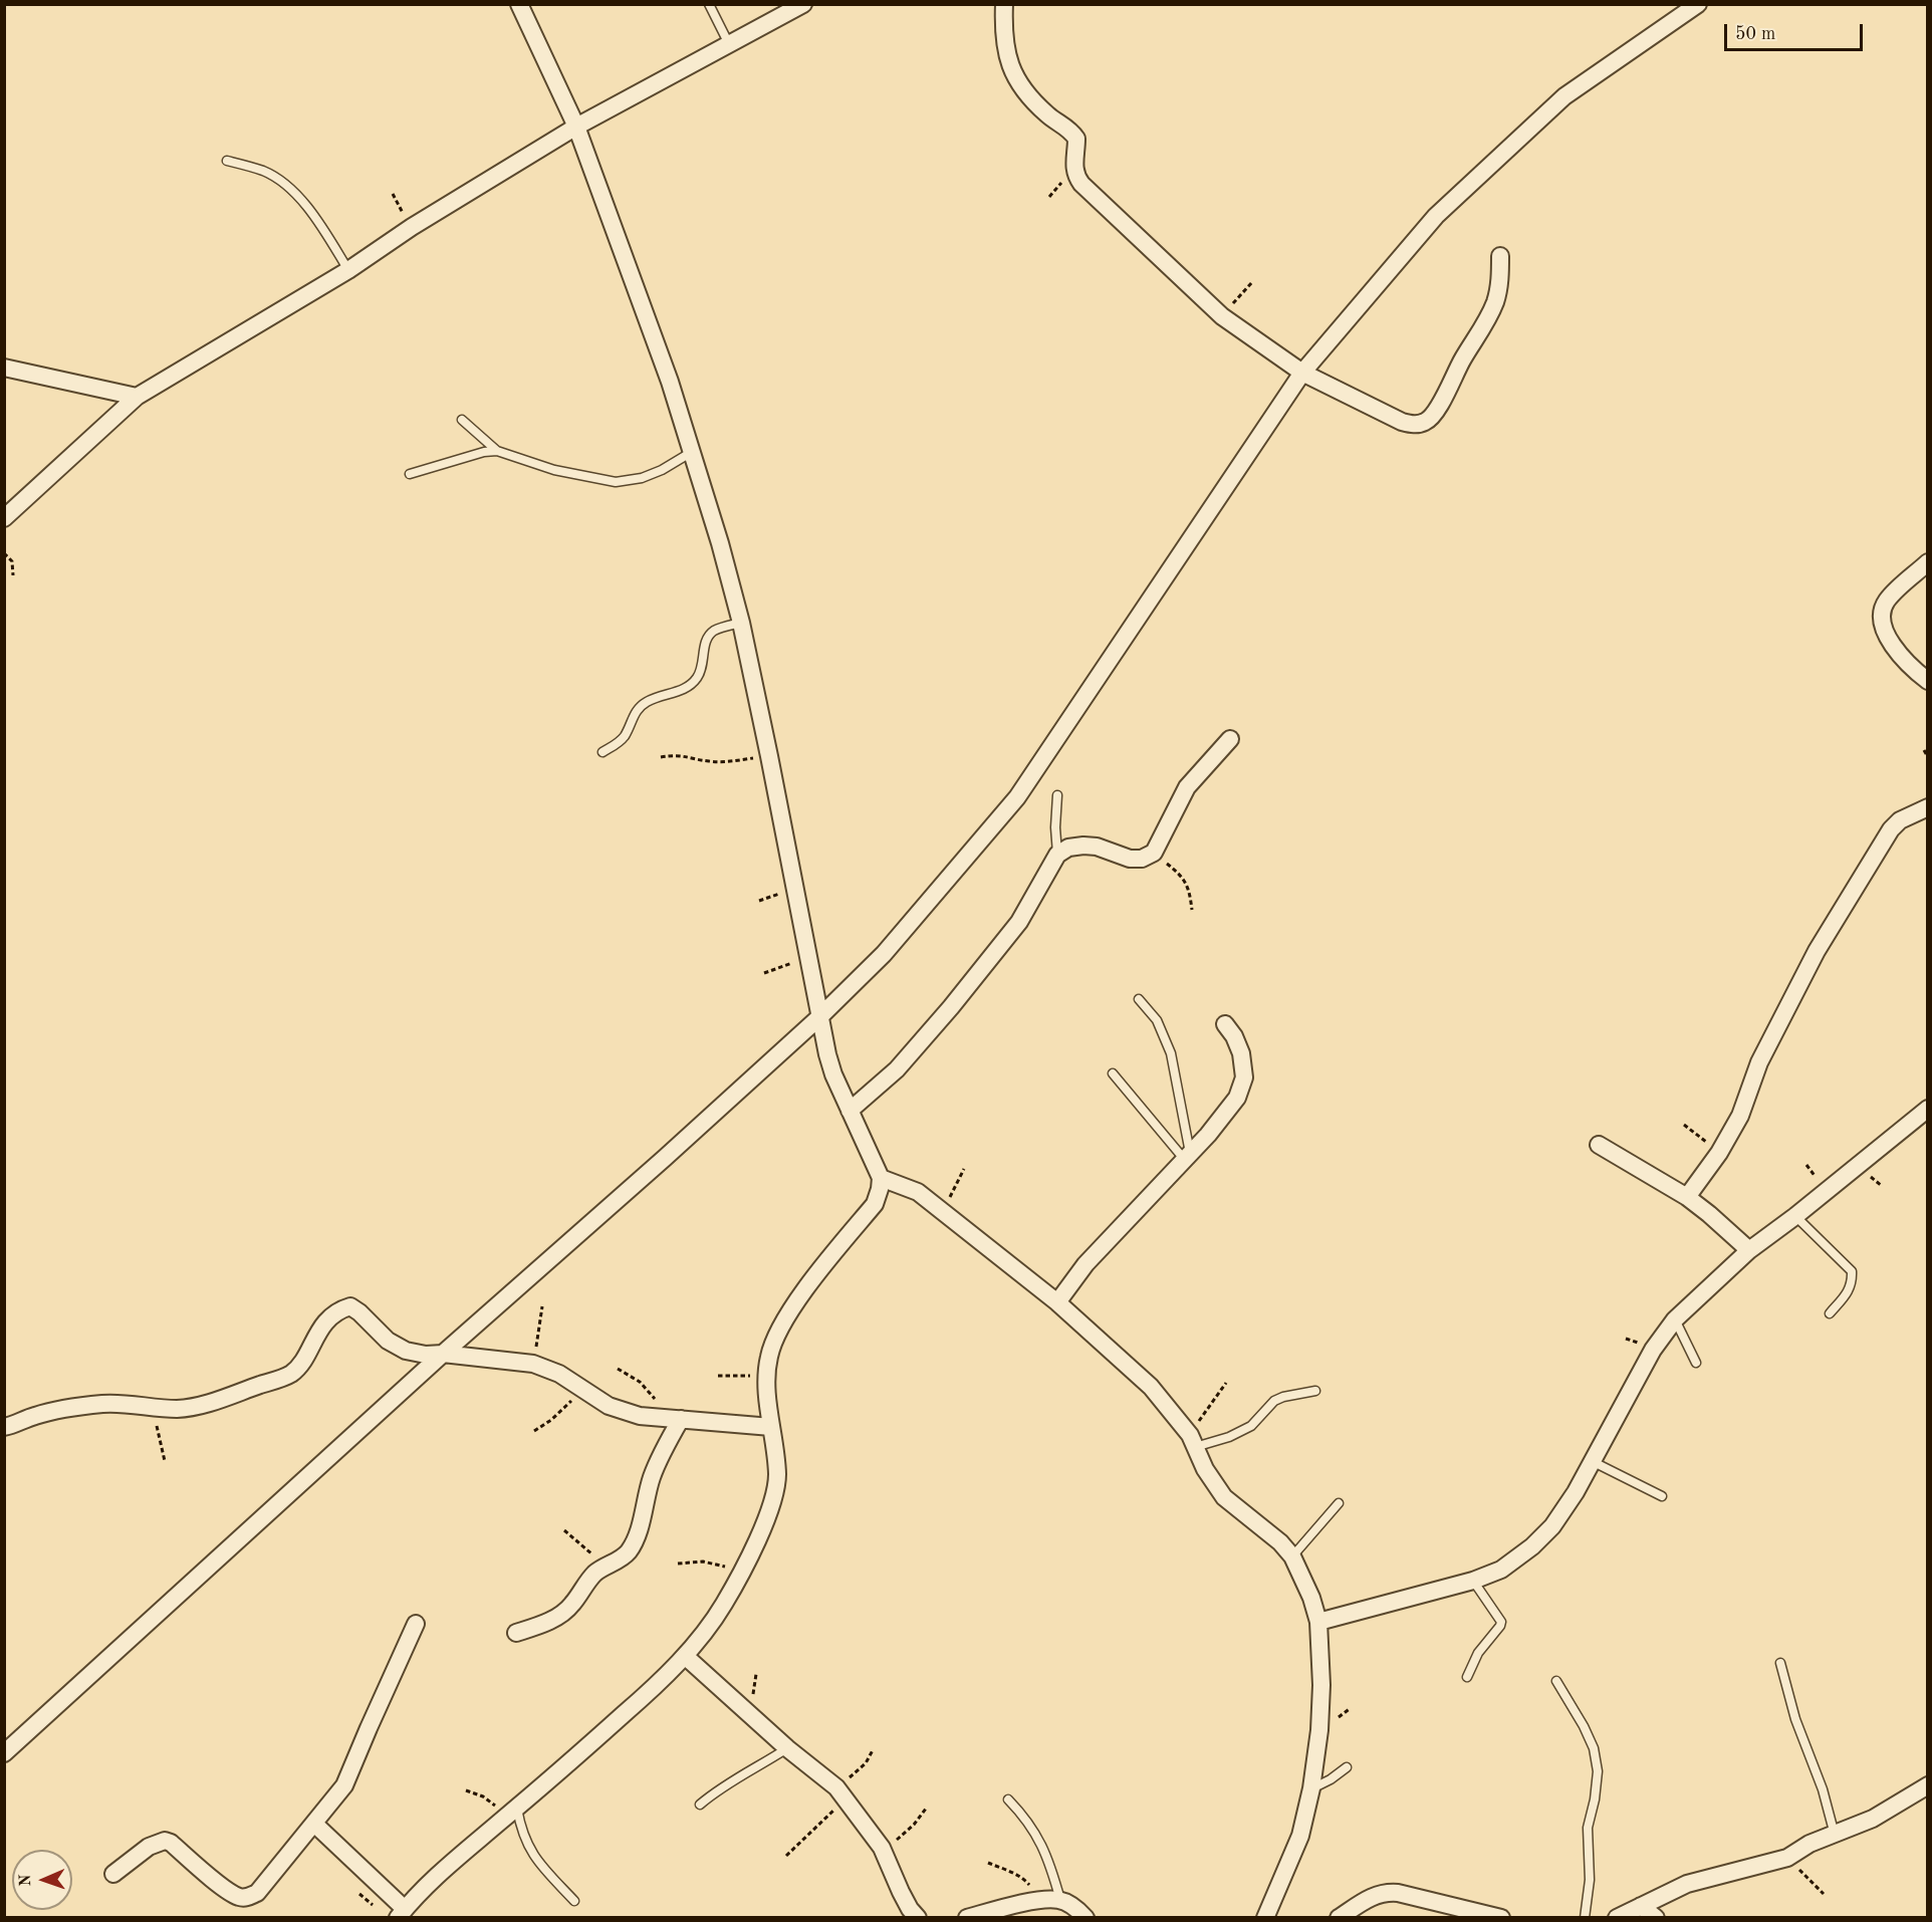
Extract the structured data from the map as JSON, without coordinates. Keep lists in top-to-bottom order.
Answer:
{
  "scale_bar": "50 m",
  "north": "left"
}
